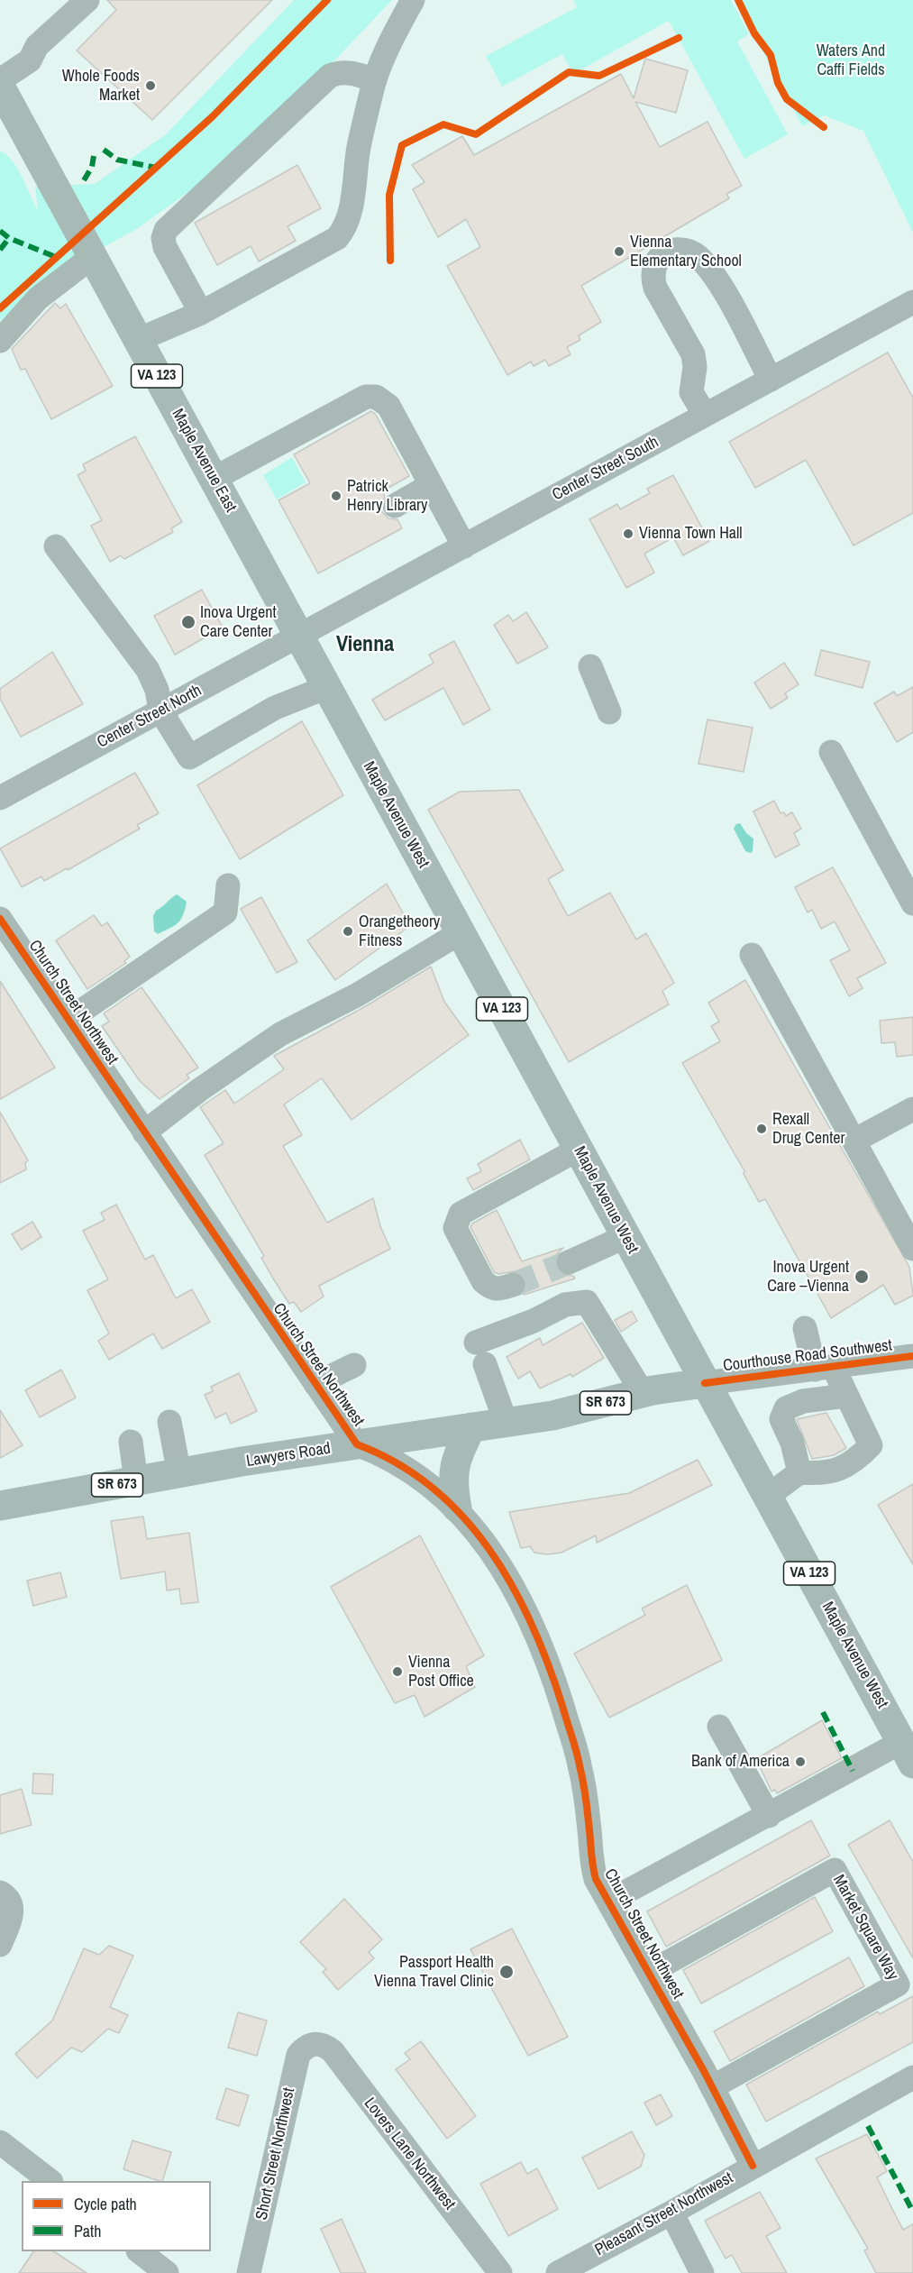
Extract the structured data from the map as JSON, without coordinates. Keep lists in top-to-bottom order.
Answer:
{
  "streets": {
    "main road": [
      "VA 123",
      "Maple Avenue East",
      "Maple Avenue West",
      "SR 673",
      "Lawyers Road"
    ],
    "street": [
      "Center Street South",
      "Center Street North",
      "Church Street Northwest",
      "Courthouse Road Southwest",
      "Market Square Way",
      "Short Street Northwest",
      "Lovers Lane Northwest",
      "Pleasant Street Northwest"
    ]
  },
  "crossings": [
    ["Maple Avenue East", "Center Street South"],
    ["Maple Avenue East", "Center Street North"],
    ["Maple Avenue East", "Maple Avenue West"],
    ["Center Street South", "Center Street North"],
    ["Center Street South", "Maple Avenue West"],
    ["Center Street North", "Maple Avenue West"],
    ["Maple Avenue West", "Courthouse Road Southwest"],
    ["Maple Avenue West", "Lawyers Road"],
    ["Church Street Northwest", "Lawyers Road"],
    ["Church Street Northwest", "Market Square Way"],
    ["Church Street Northwest", "Pleasant Street Northwest"],
    ["Courthouse Road Southwest", "Lawyers Road"],
    ["Short Street Northwest", "Lovers Lane Northwest"]
  ],
  "districts": ["Vienna"],
  "parks": ["Waters And Caffi Fields"],
  "places": [
    "Whole Foods Market",
    "Vienna Elementary School",
    "Patrick Henry Library",
    "Vienna Town Hall",
    "Inova Urgent Care Center",
    "Orangetheory Fitness",
    "Rexall Drug Center",
    "Inova Urgent Care –Vienna",
    "Vienna Post Office",
    "Bank of America",
    "Passport Health Vienna Travel Clinic"
  ],
  "legend": ["Cycle path", "Path"]
}
